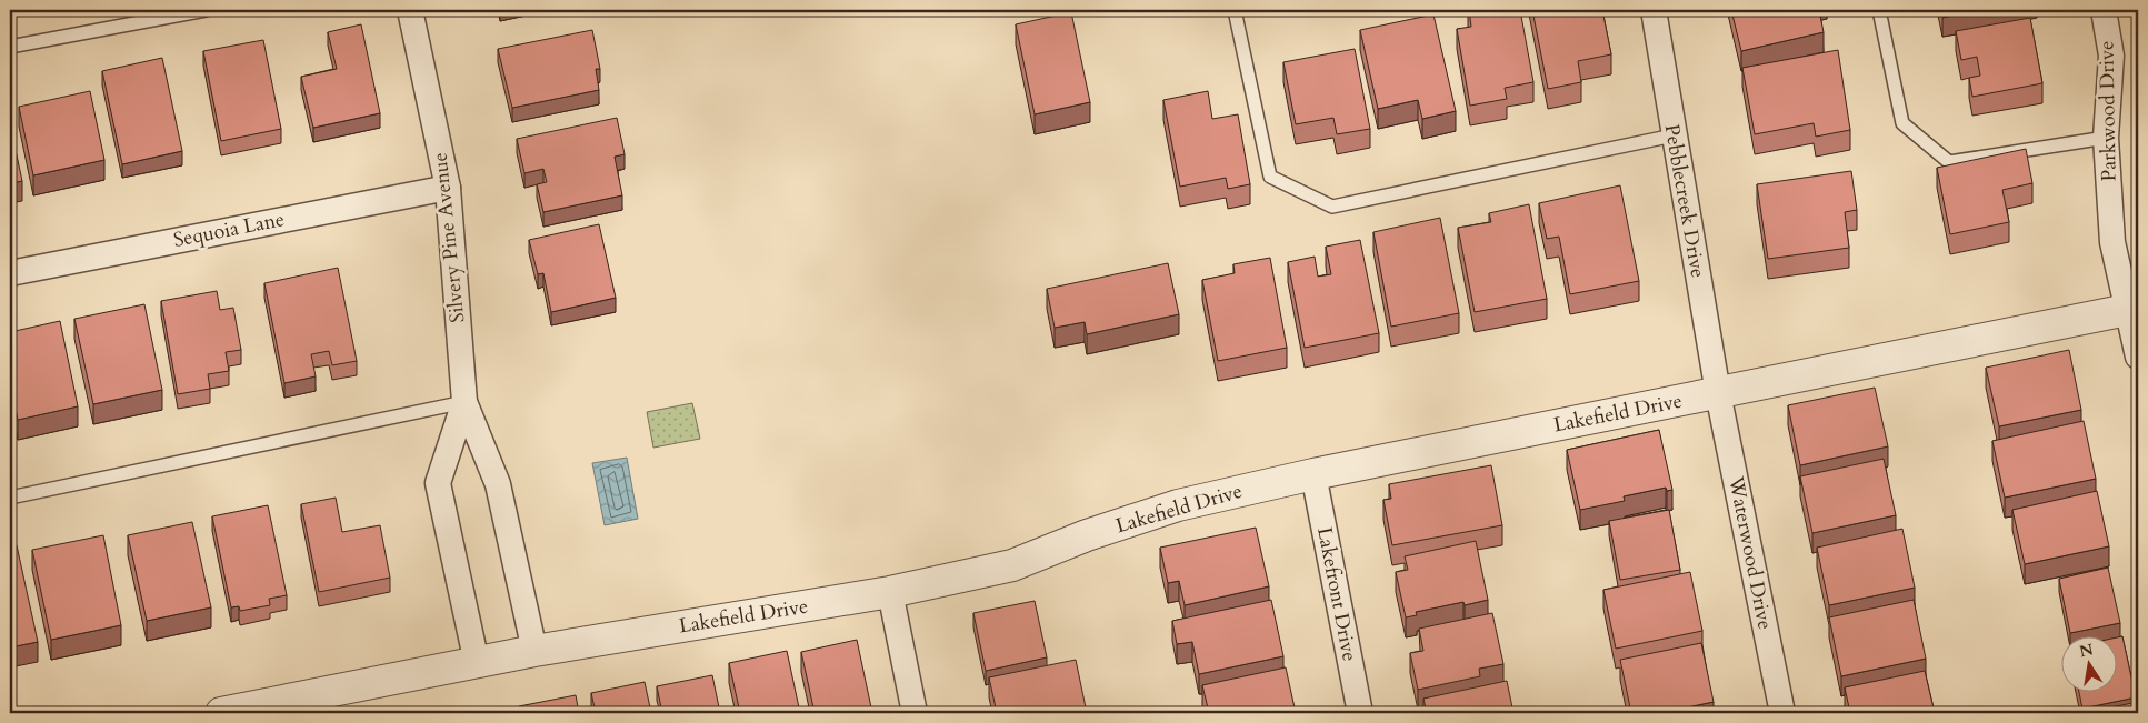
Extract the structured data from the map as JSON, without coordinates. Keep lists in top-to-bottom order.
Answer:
{
  "streets": {
    "street": [
      "Parkwood Drive",
      "Pebblecreek Drive",
      "Sequoia Lane",
      "Silvery Pine Avenue",
      "Lakefield Drive",
      "Waterwood Drive",
      "Lakefront Drive"
    ]
  },
  "crossings": [
    ["Parkwood Drive", "Lakefield Drive"],
    ["Pebblecreek Drive", "Lakefield Drive"],
    ["Pebblecreek Drive", "Waterwood Drive"],
    ["Sequoia Lane", "Silvery Pine Avenue"],
    ["Silvery Pine Avenue", "Lakefield Drive"],
    ["Lakefield Drive", "Waterwood Drive"],
    ["Lakefield Drive", "Lakefront Drive"]
  ],
  "north": "top"
}
